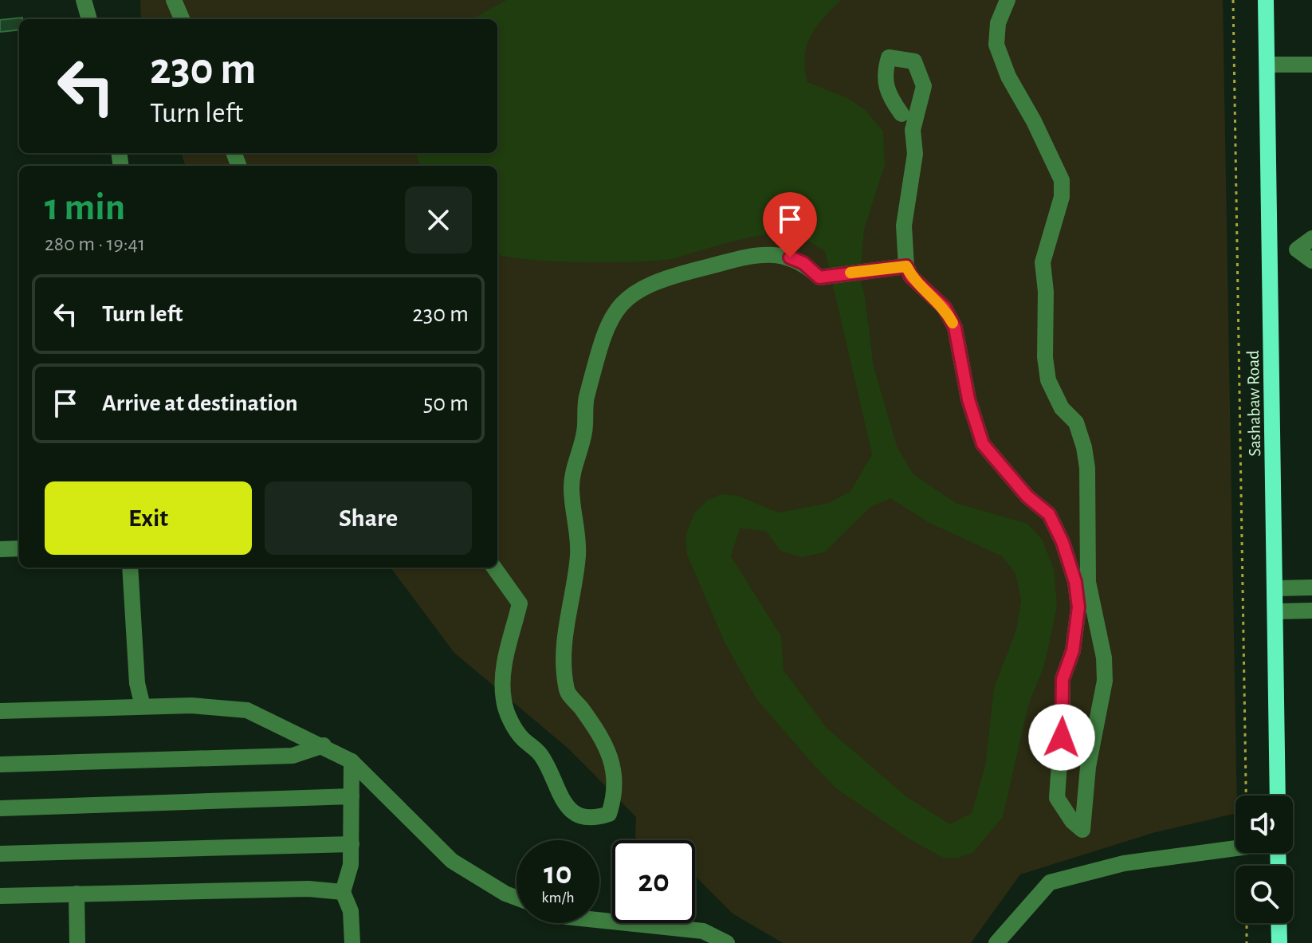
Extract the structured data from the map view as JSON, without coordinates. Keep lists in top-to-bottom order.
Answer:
{
  "streets": {
    "main road": ["Sashabaw Road"]
  },
  "page": {
    "turn": ["230 m", "Turn left"],
    "heading": ["1 min", "280 m · 19:41"],
    "list": [
      {
        "name": "Turn left",
        "value": "230 m"
      },
      {
        "name": "Arrive at destination",
        "value": "50 m"
      }
    ],
    "buttons": ["Exit", "Share"],
    "speed": "10 km/h",
    "limit": "20"
  }
}
